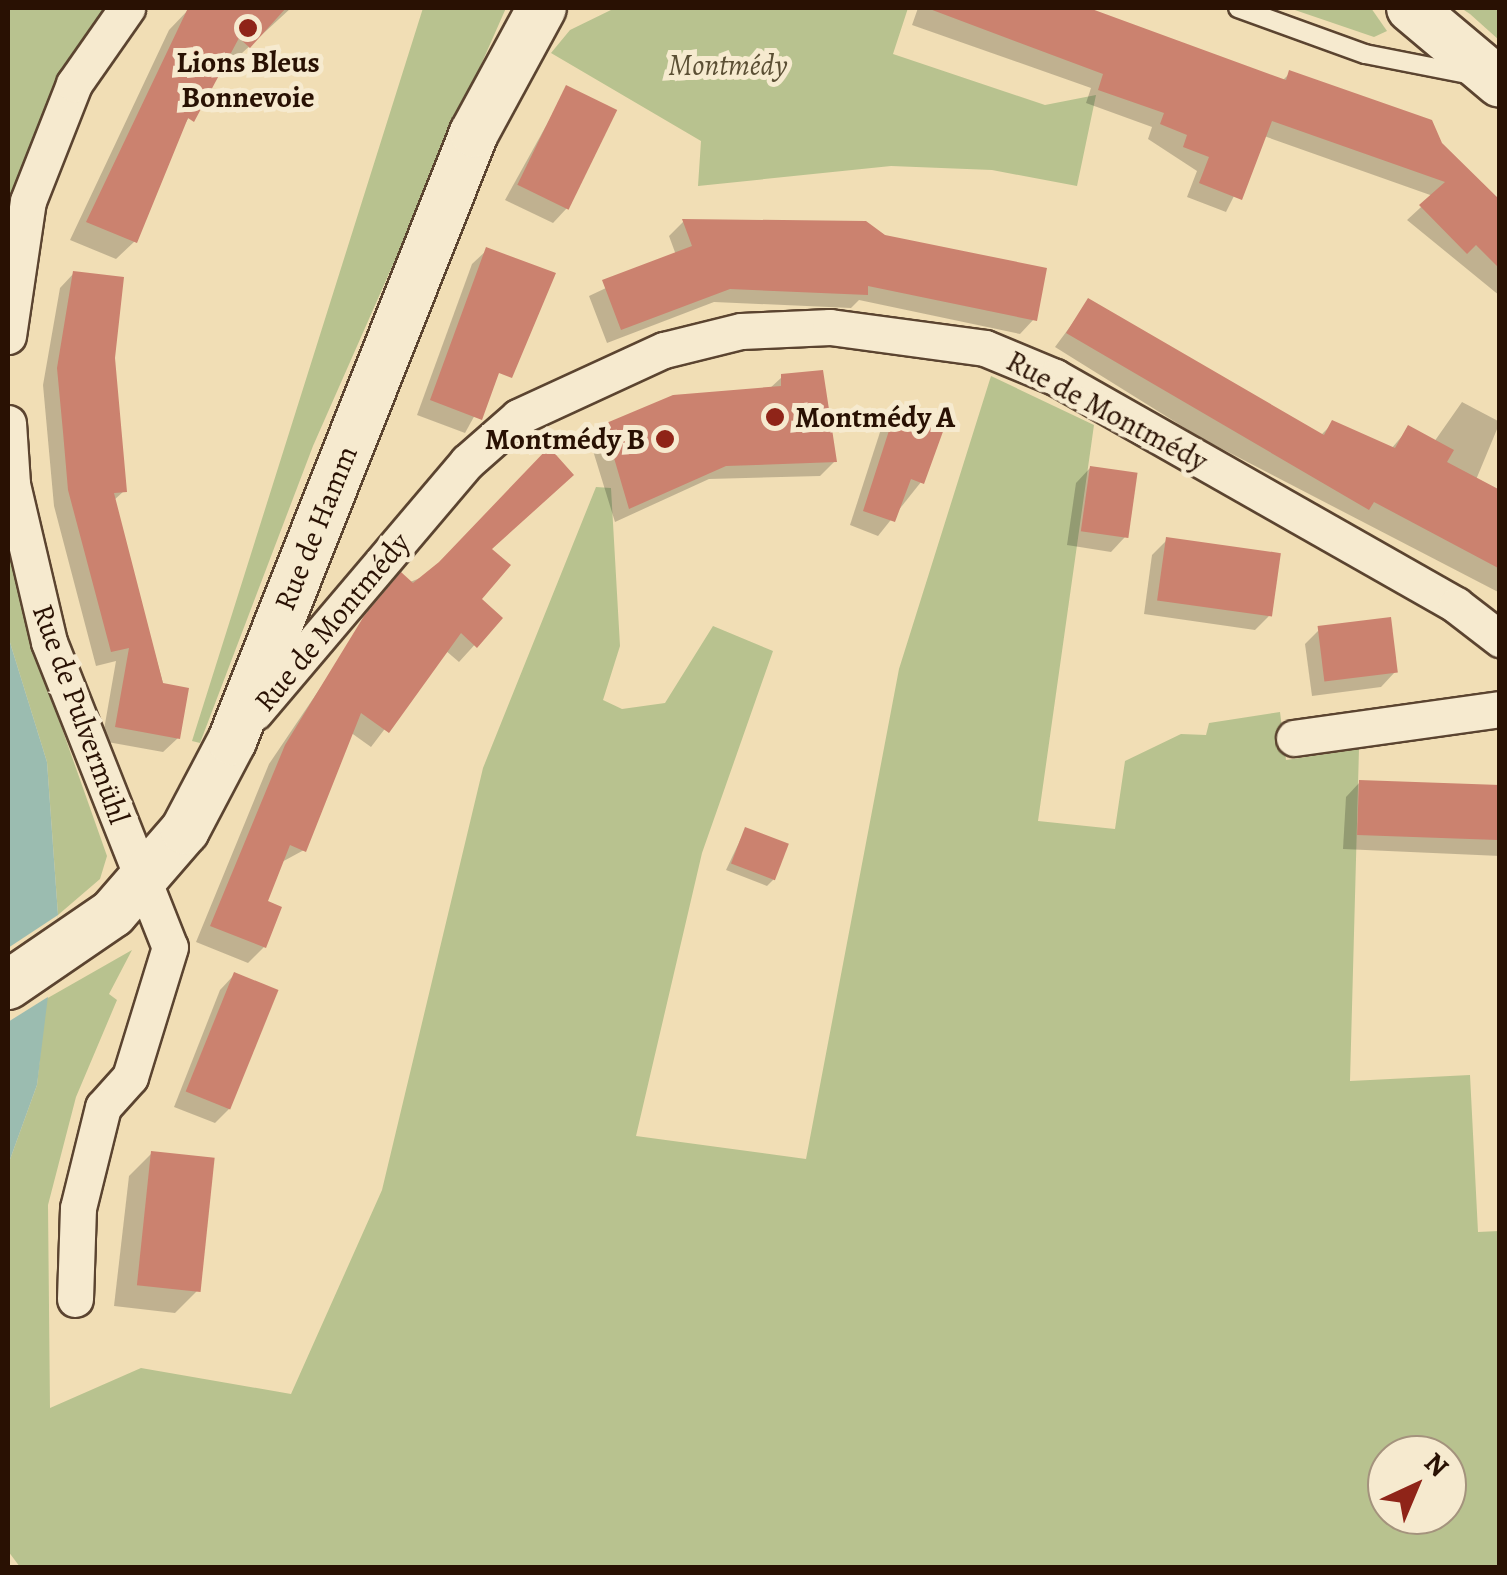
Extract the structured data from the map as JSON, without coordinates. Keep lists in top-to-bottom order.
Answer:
{
  "streets": {
    "main road": ["Rue de Hamm"],
    "street": ["Rue de Montmédy", "Rue de Pulvermühl"]
  },
  "crossings": [
    ["Rue de Montmédy", "Rue de Hamm"],
    ["Rue de Hamm", "Rue de Pulvermühl"]
  ],
  "parks": ["Montmédy"],
  "places": ["Lions Bleus Bonnevoie", "Montmédy A", "Montmédy B"],
  "north": "top right"
}
